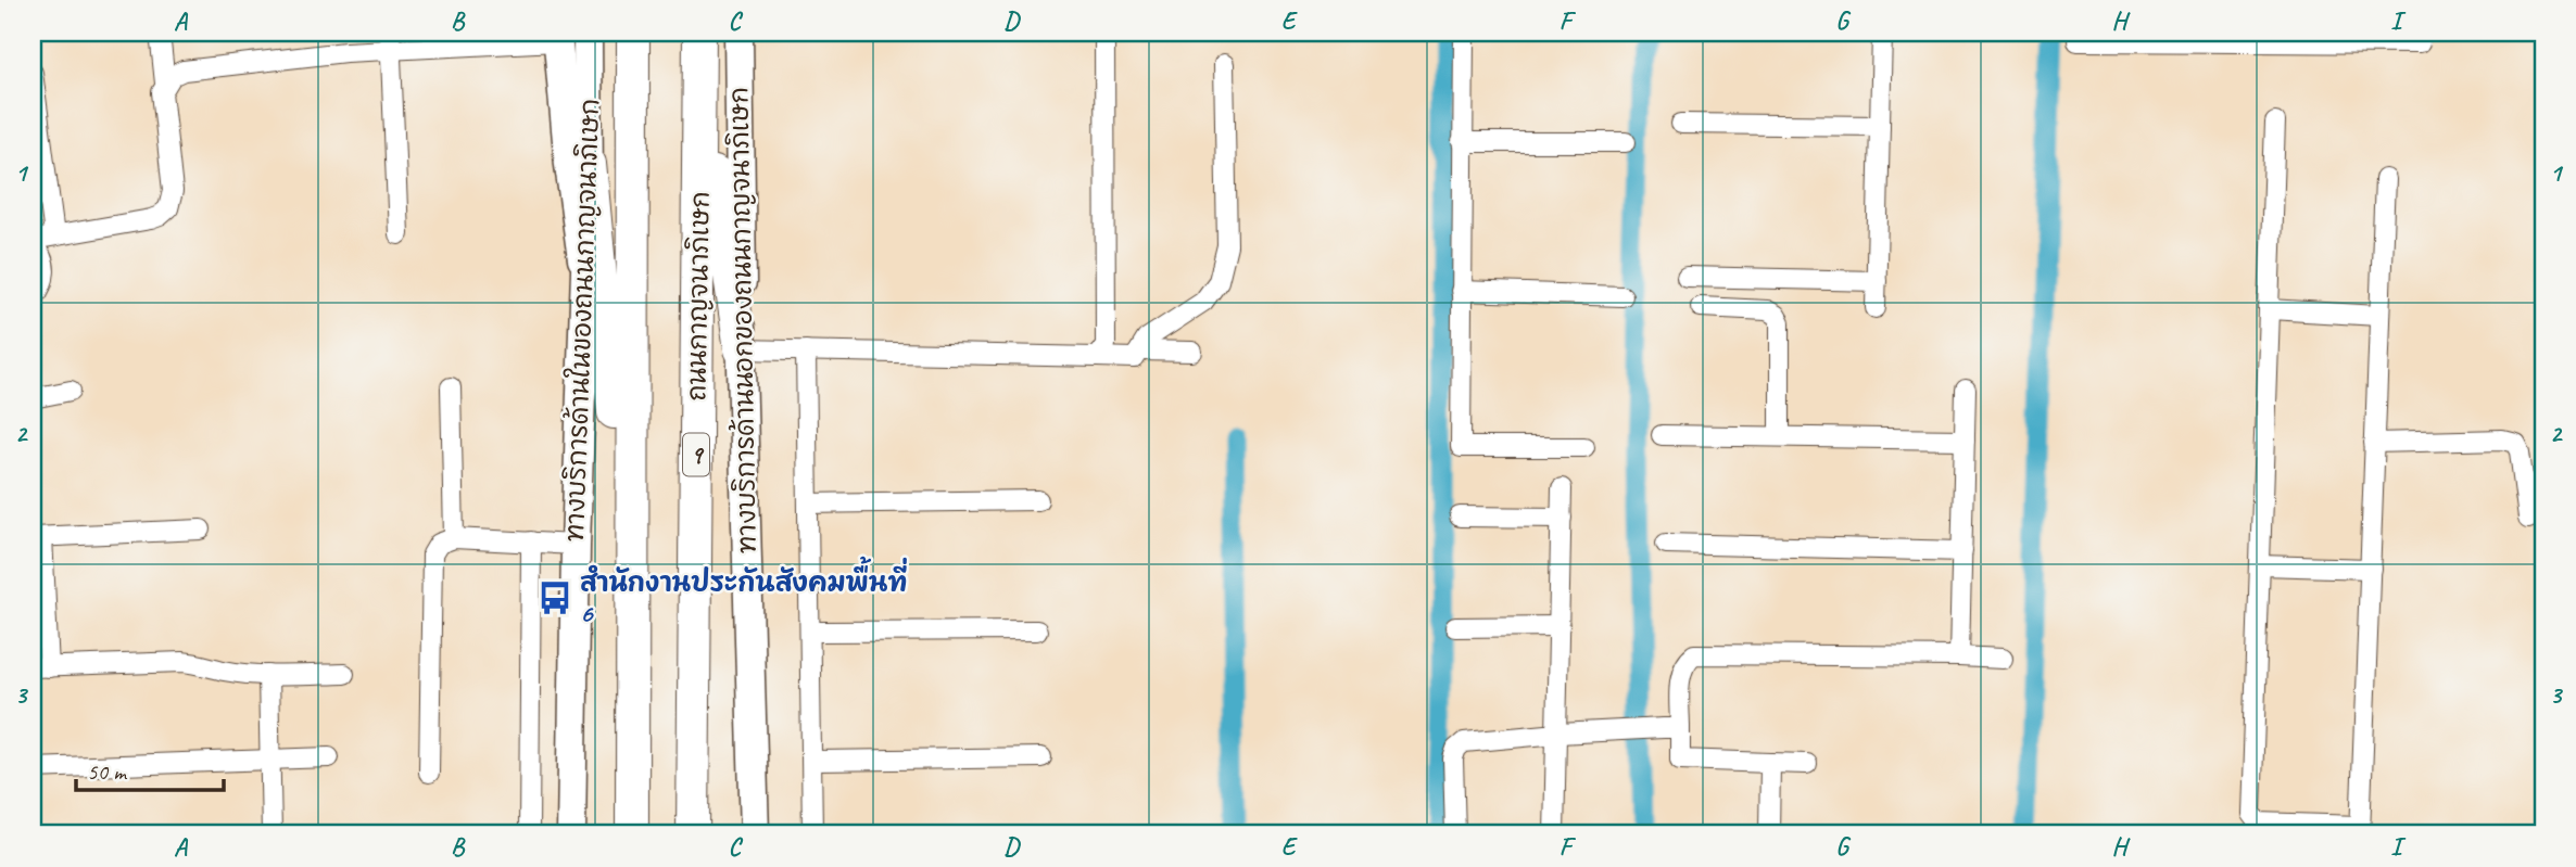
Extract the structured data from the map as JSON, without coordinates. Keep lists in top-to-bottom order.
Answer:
{
  "streets": {
    "highway": ["ถนนกาญจนาภิเษก", "9"],
    "main road": ["ทางบริการด้านในของถนนกาญจนาภิเษก", "ทางบริการด้านนอกของถนนกาญจนาภิเษก"]
  },
  "places": {
    "bus stop": ["สำนักงานประกันสังคมพื้นที่ 6"]
  },
  "scale_bar": "50 m",
  "grid": {
    "columns": [
      "A",
      "B",
      "C",
      "D",
      "E",
      "F",
      "G",
      "H",
      "I"
    ],
    "rows": ["1", "2", "3"]
  }
}
